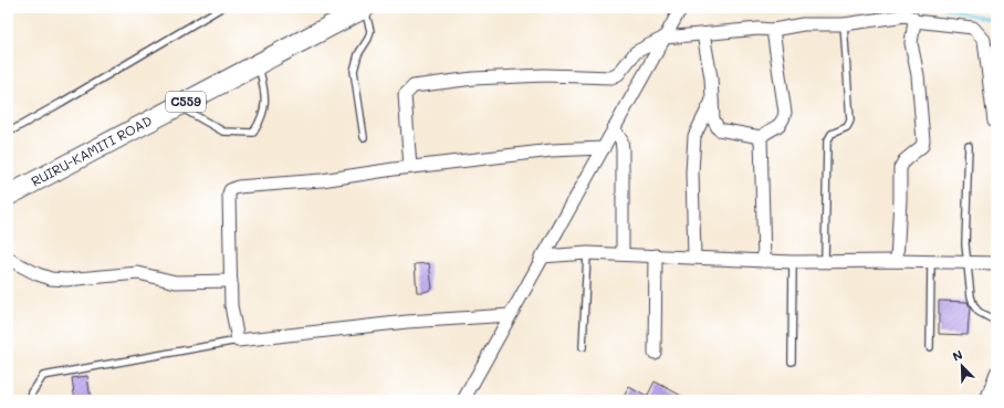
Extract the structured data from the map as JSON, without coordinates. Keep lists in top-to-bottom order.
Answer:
{
  "streets": {
    "main road": ["C559", "RUIRU-KAMITI ROAD"]
  },
  "north": "top left"
}
